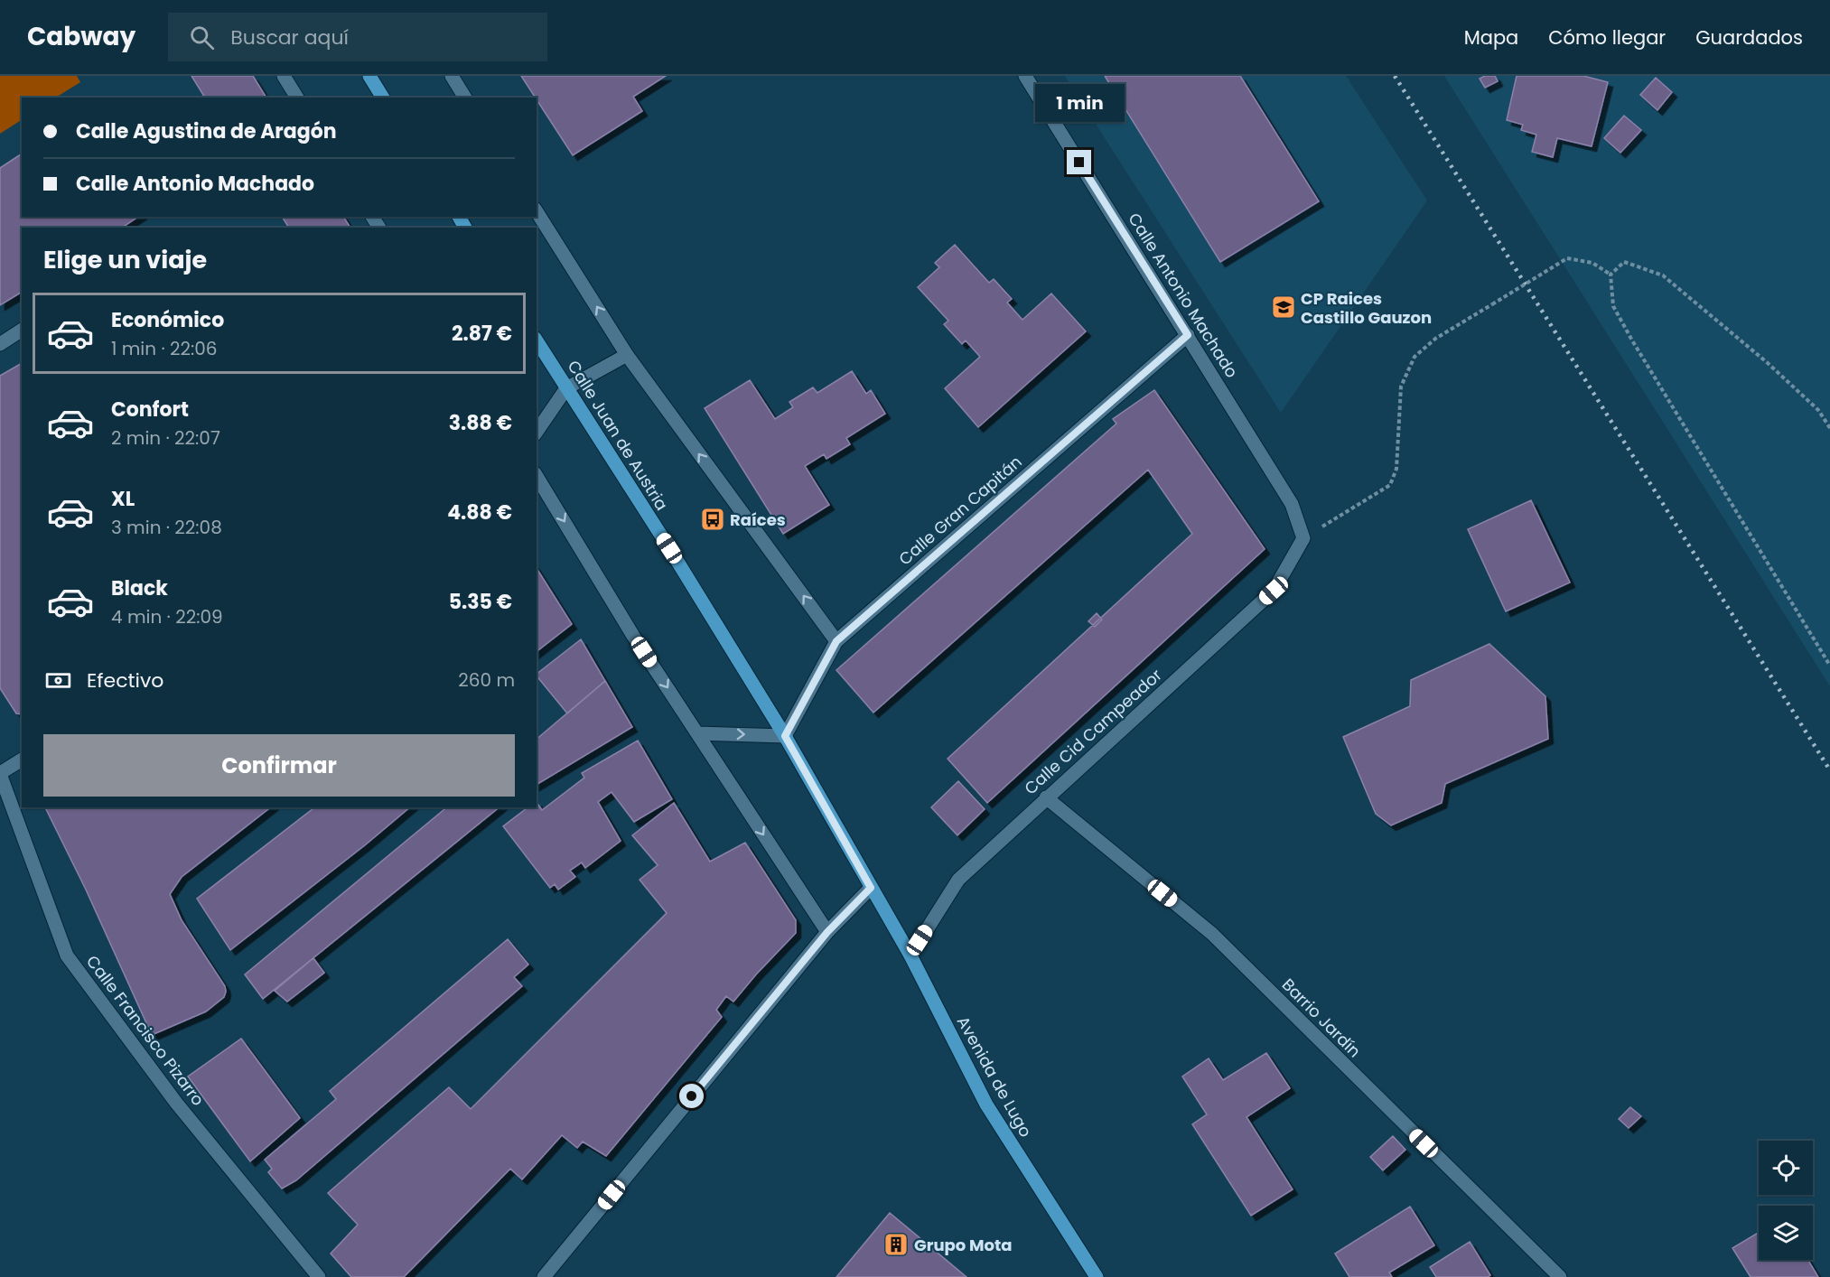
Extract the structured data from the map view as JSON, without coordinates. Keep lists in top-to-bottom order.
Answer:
{
  "streets": {
    "main road": ["Calle Juan de Austria", "Avenida de Lugo"],
    "street": [
      "Calle Antonio Machado",
      "Calle Gran Capitán",
      "Calle Cid Campeador",
      "Barrio Jardín",
      "Calle Francisco Pizarro"
    ]
  },
  "crossings": [
    ["Calle Antonio Machado", "Calle Gran Capitán"],
    ["Calle Antonio Machado", "Calle Cid Campeador"],
    ["Calle Juan de Austria", "Calle Gran Capitán"],
    ["Calle Juan de Austria", "Avenida de Lugo"],
    ["Calle Cid Campeador", "Barrio Jardín"],
    ["Calle Cid Campeador", "Avenida de Lugo"]
  ],
  "places": {
    "school or university": ["CP Raices Castillo Gauzon"],
    "bus stop": ["Raíces"],
    "building": ["Grupo Mota"]
  },
  "page": {
    "header": "Cabway",
    "search": "Buscar aquí",
    "nav": ["Mapa", "Cómo llegar", "Guardados"],
    "bubble": "1 min",
    "banner": ["Calle Agustina de Aragón", "Calle Antonio Machado"],
    "heading": "Elige un viaje",
    "list": [
      {
        "name": "Económico",
        "note": "1 min · 22:06",
        "value": "2.87 €"
      },
      {
        "name": "Confort",
        "note": "2 min · 22:07",
        "value": "3.88 €"
      },
      {
        "name": "XL",
        "note": "3 min · 22:08",
        "value": "4.88 €"
      },
      {
        "name": "Black",
        "note": "4 min · 22:09",
        "value": "5.35 €"
      }
    ],
    "pay": ["Efectivo", "260 m"],
    "buttons": "Confirmar"
  }
}
